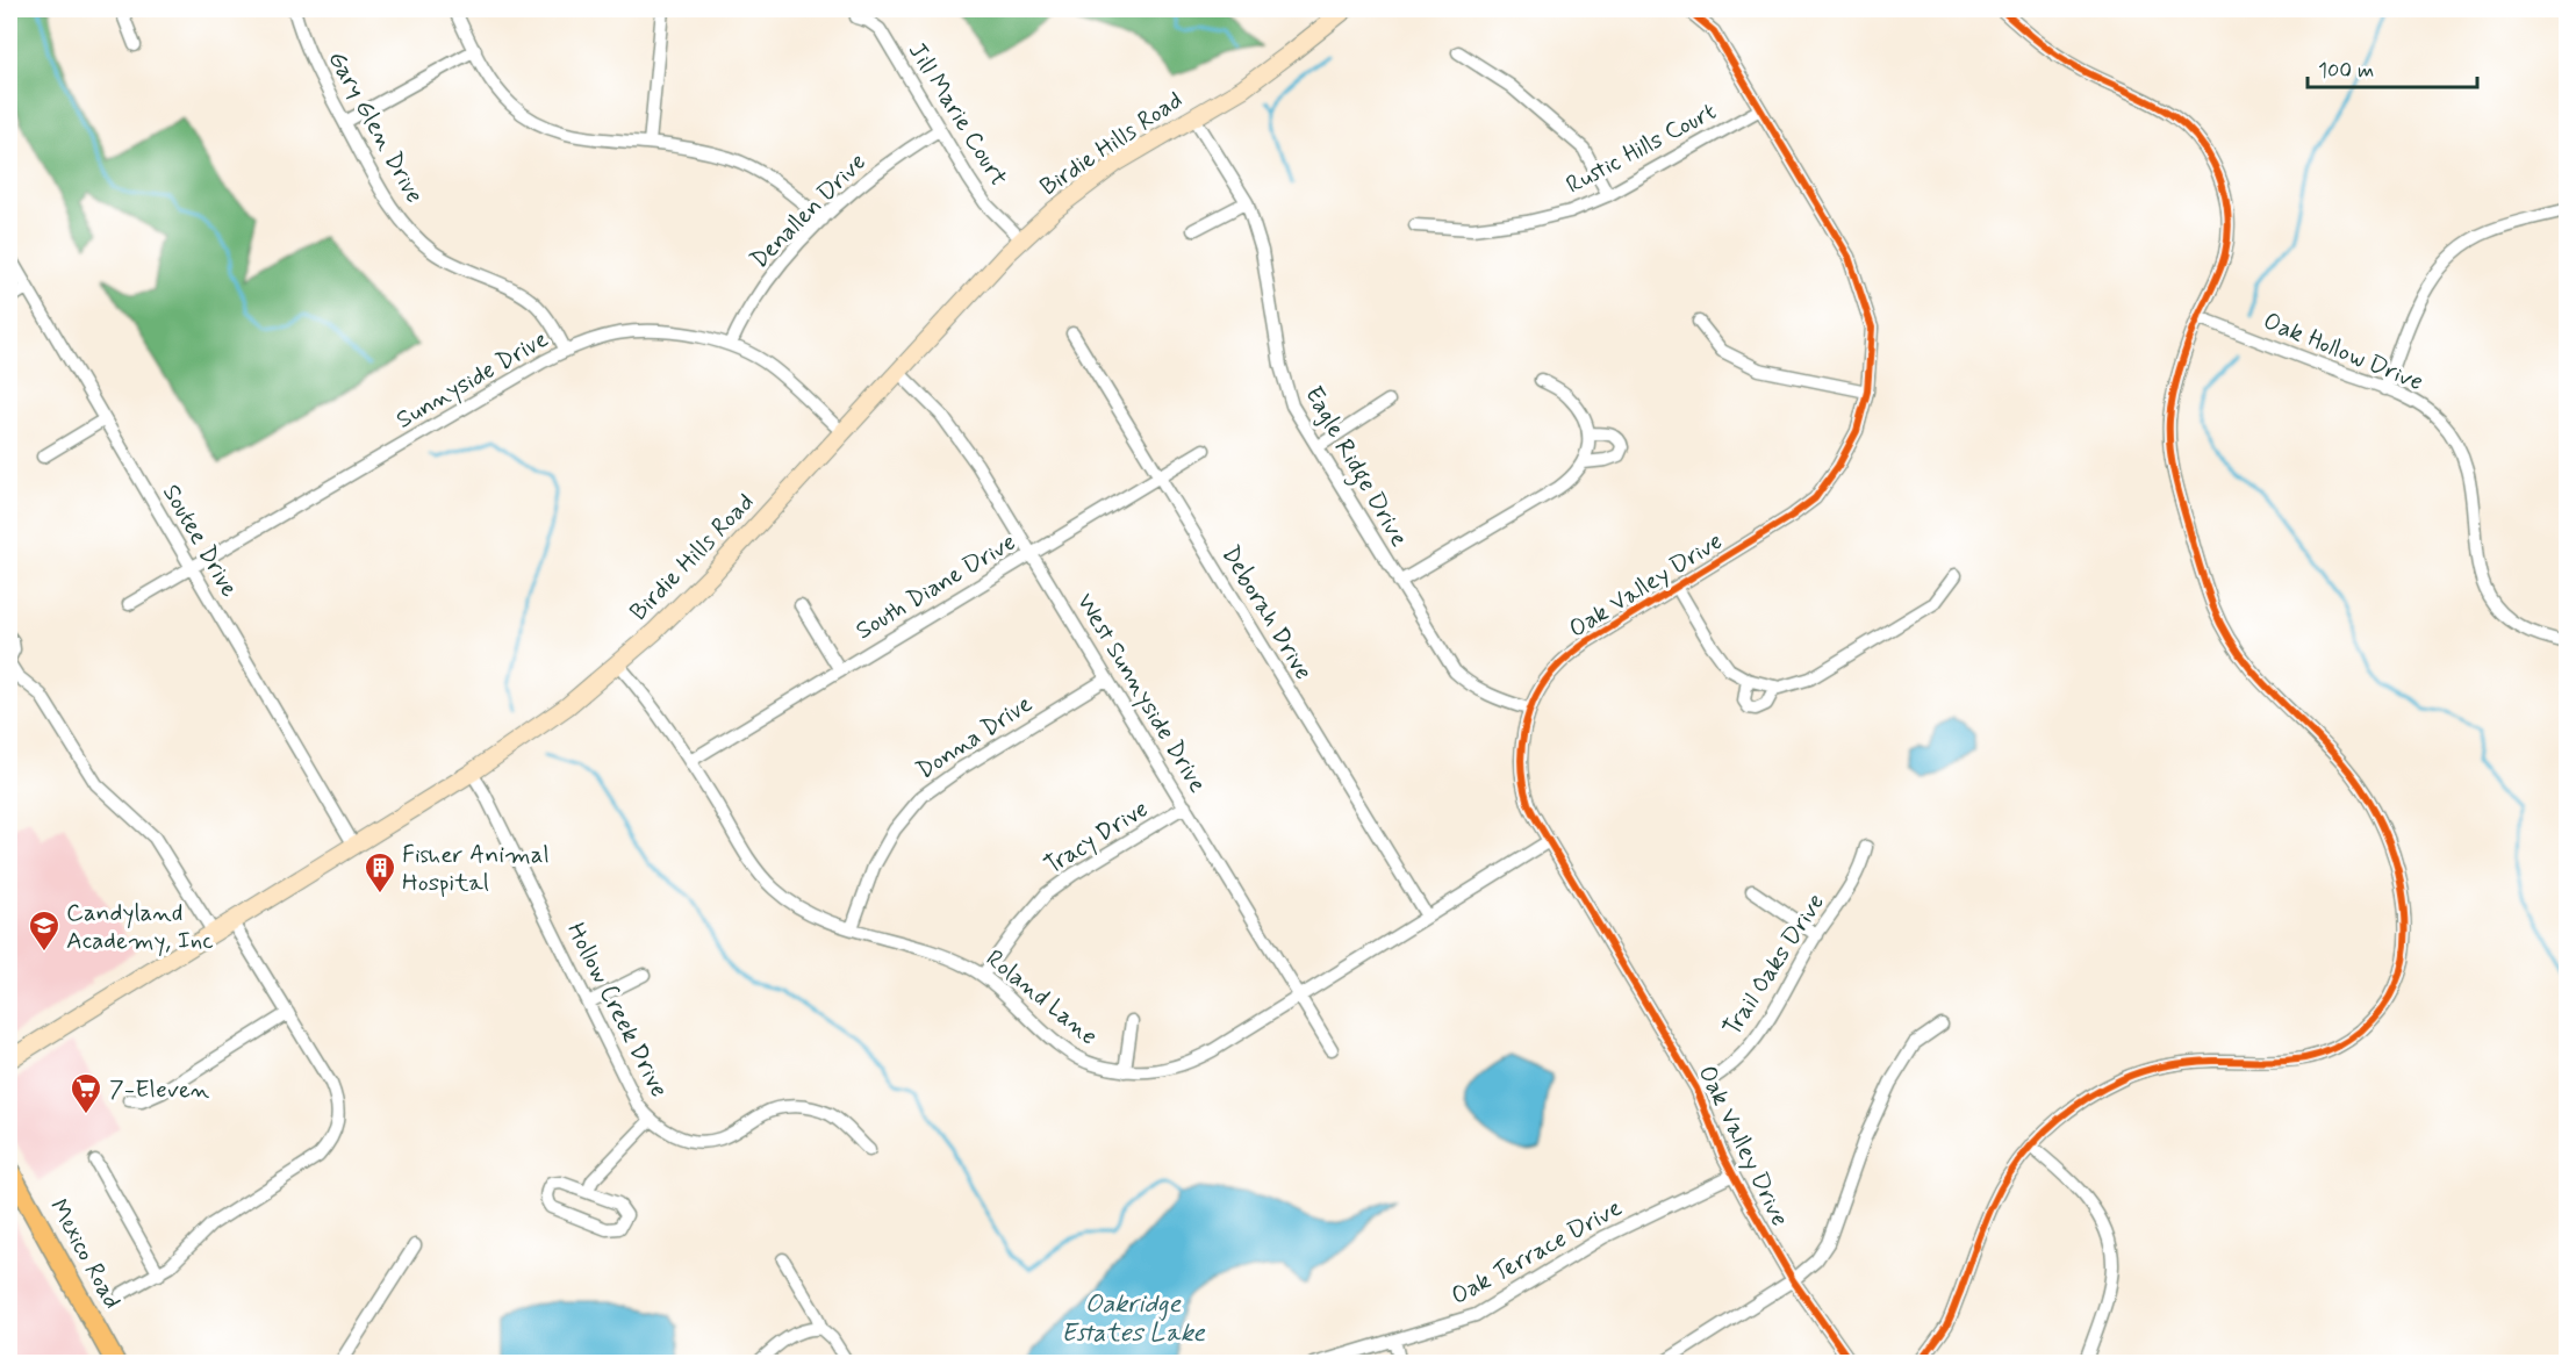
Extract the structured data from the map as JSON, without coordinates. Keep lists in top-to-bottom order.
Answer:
{
  "streets": {
    "main road": ["Birdie Hills Road", "Mexico Road"],
    "street": [
      "Jill Marie Court",
      "Gary Glen Drive",
      "Rustic Hills Court",
      "Denallen Drive",
      "Oak Hollow Drive",
      "Sunnyside Drive",
      "Eagle Ridge Drive",
      "Soutee Drive",
      "Oak Valley Drive",
      "South Diane Drive",
      "Deborah Drive",
      "West Sunnyside Drive",
      "Donna Drive",
      "Tracy Drive",
      "Trail Oaks Drive",
      "Roland Lane",
      "Hollow Creek Drive",
      "Oak Terrace Drive"
    ]
  },
  "crossings": [
    ["Jill Marie Court", "Birdie Hills Road"],
    ["Jill Marie Court", "Denallen Drive"],
    ["Gary Glen Drive", "Sunnyside Drive"],
    ["Birdie Hills Road", "Sunnyside Drive"],
    ["Birdie Hills Road", "Eagle Ridge Drive"],
    ["Birdie Hills Road", "Soutee Drive"],
    ["Birdie Hills Road", "West Sunnyside Drive"],
    ["Birdie Hills Road", "Roland Lane"],
    ["Birdie Hills Road", "Hollow Creek Drive"],
    ["Rustic Hills Court", "Oak Valley Drive"],
    ["Denallen Drive", "Sunnyside Drive"],
    ["Sunnyside Drive", "Soutee Drive"],
    ["Eagle Ridge Drive", "Oak Valley Drive"],
    ["Oak Valley Drive", "Trail Oaks Drive"],
    ["Oak Valley Drive", "Roland Lane"],
    ["Oak Valley Drive", "Oak Terrace Drive"],
    ["South Diane Drive", "Deborah Drive"],
    ["South Diane Drive", "West Sunnyside Drive"],
    ["South Diane Drive", "Roland Lane"],
    ["Deborah Drive", "Roland Lane"],
    ["West Sunnyside Drive", "Donna Drive"],
    ["West Sunnyside Drive", "Tracy Drive"],
    ["West Sunnyside Drive", "Roland Lane"],
    ["Donna Drive", "Roland Lane"],
    ["Tracy Drive", "Roland Lane"]
  ],
  "water": ["Oakridge Estates Lake"],
  "places": {
    "building": ["Fisher Animal Hospital"],
    "school or university": ["Candyland Academy, Inc"],
    "supermarket": ["7-Eleven"]
  },
  "scale_bar": "100 m"
}
